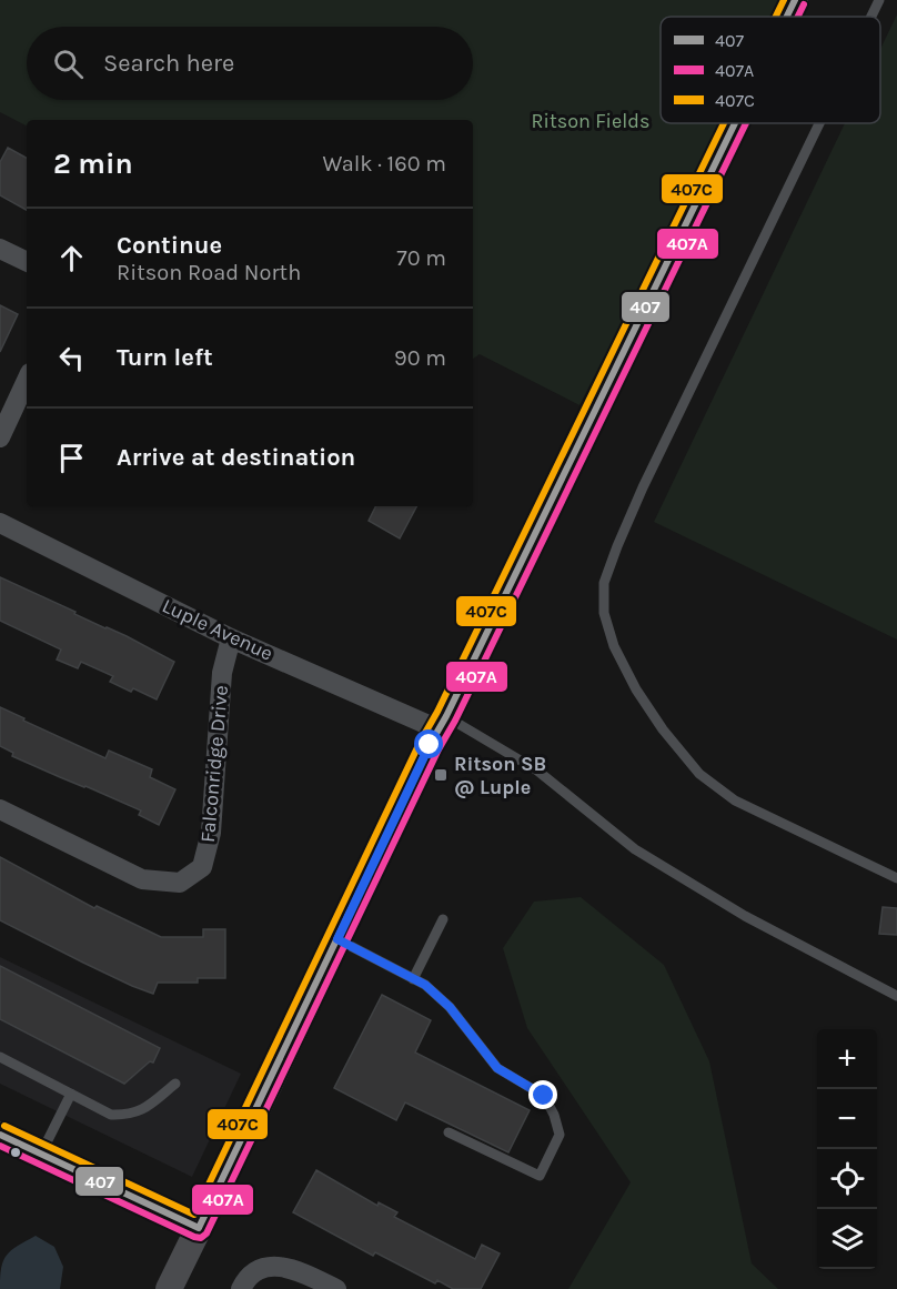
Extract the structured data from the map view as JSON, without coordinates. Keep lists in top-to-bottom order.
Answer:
{
  "streets": {
    "street": ["Luple Avenue", "Falconridge Drive"]
  },
  "crossings": [
    ["Luple Avenue", "Falconridge Drive"]
  ],
  "parks": ["Ritson Fields"],
  "places": {
    "transit": ["Ritson SB @ Luple"]
  },
  "lines": ["transit line 407", "transit line 407C", "transit line 407A"],
  "legend": ["407", "407A", "407C"],
  "page": {
    "search": "Search here",
    "heading": ["2 min", "Walk · 160 m"],
    "list": [
      ["Continue", "Ritson Road North", "70 m"],
      ["Turn left", "90 m"],
      "Arrive at destination"
    ],
    "map_buttons": ["+", "−"]
  }
}
